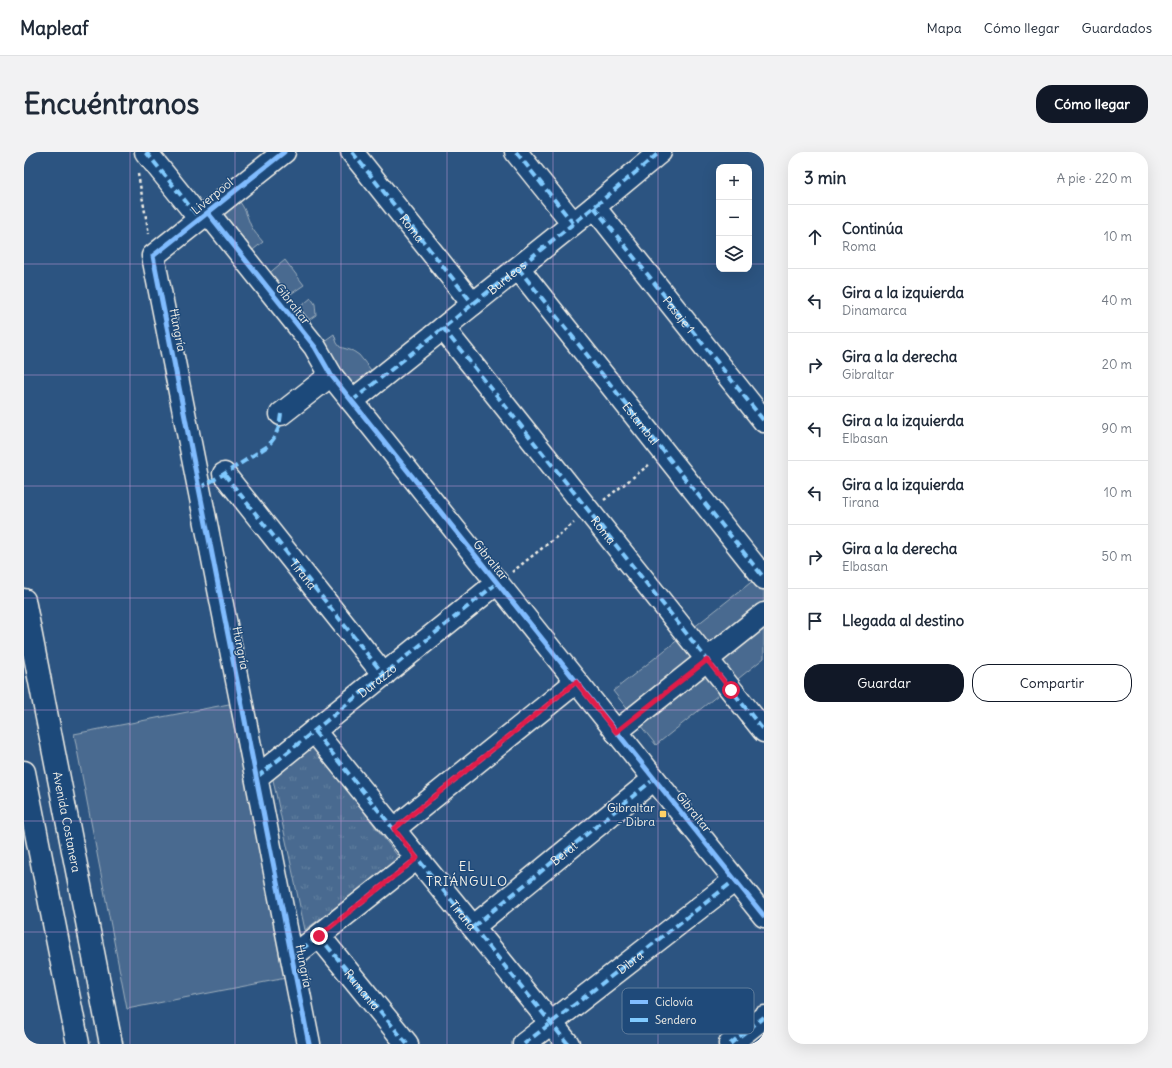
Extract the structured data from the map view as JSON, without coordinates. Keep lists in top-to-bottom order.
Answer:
{
  "streets": {
    "street": [
      "Liverpool",
      "Roma",
      "Burdeos",
      "Gibraltar",
      "Pasaje 1",
      "Hungría",
      "Estambul",
      "Tirana",
      "Durazzo",
      "Avenida Costanera",
      "Berat",
      "Dibra",
      "Rumania"
    ]
  },
  "crossings": [
    ["Liverpool", "Gibraltar"],
    ["Liverpool", "Hungría"],
    ["Roma", "Burdeos"],
    ["Burdeos", "Gibraltar"],
    ["Burdeos", "Pasaje 1"],
    ["Burdeos", "Estambul"],
    ["Gibraltar", "Durazzo"],
    ["Gibraltar", "Berat"],
    ["Gibraltar", "Dibra"],
    ["Hungría", "Durazzo"],
    ["Tirana", "Durazzo"],
    ["Tirana", "Berat"],
    ["Tirana", "Dibra"]
  ],
  "districts": ["EL TRIÁNGULO"],
  "places": {
    "transit": ["Gibraltar - Dibra"]
  },
  "legend": ["Ciclovía", "Sendero"],
  "page": {
    "header": "Mapleaf",
    "nav": ["Mapa", "Cómo llegar", "Guardados"],
    "buttons": [
      "Cómo llegar",
      ["Guardar", "Compartir"]
    ],
    "title": "Encuéntranos",
    "heading": ["3 min", "A pie · 220 m"],
    "map_buttons": ["+", "−"],
    "list": [
      ["Continúa", "Roma", "10 m"],
      ["Gira a la izquierda", "Dinamarca", "40 m"],
      ["Gira a la derecha", "Gibraltar", "20 m"],
      ["Gira a la izquierda", "Elbasan", "90 m"],
      ["Gira a la izquierda", "Tirana", "10 m"],
      ["Gira a la derecha", "Elbasan", "50 m"],
      "Llegada al destino"
    ]
  }
}
